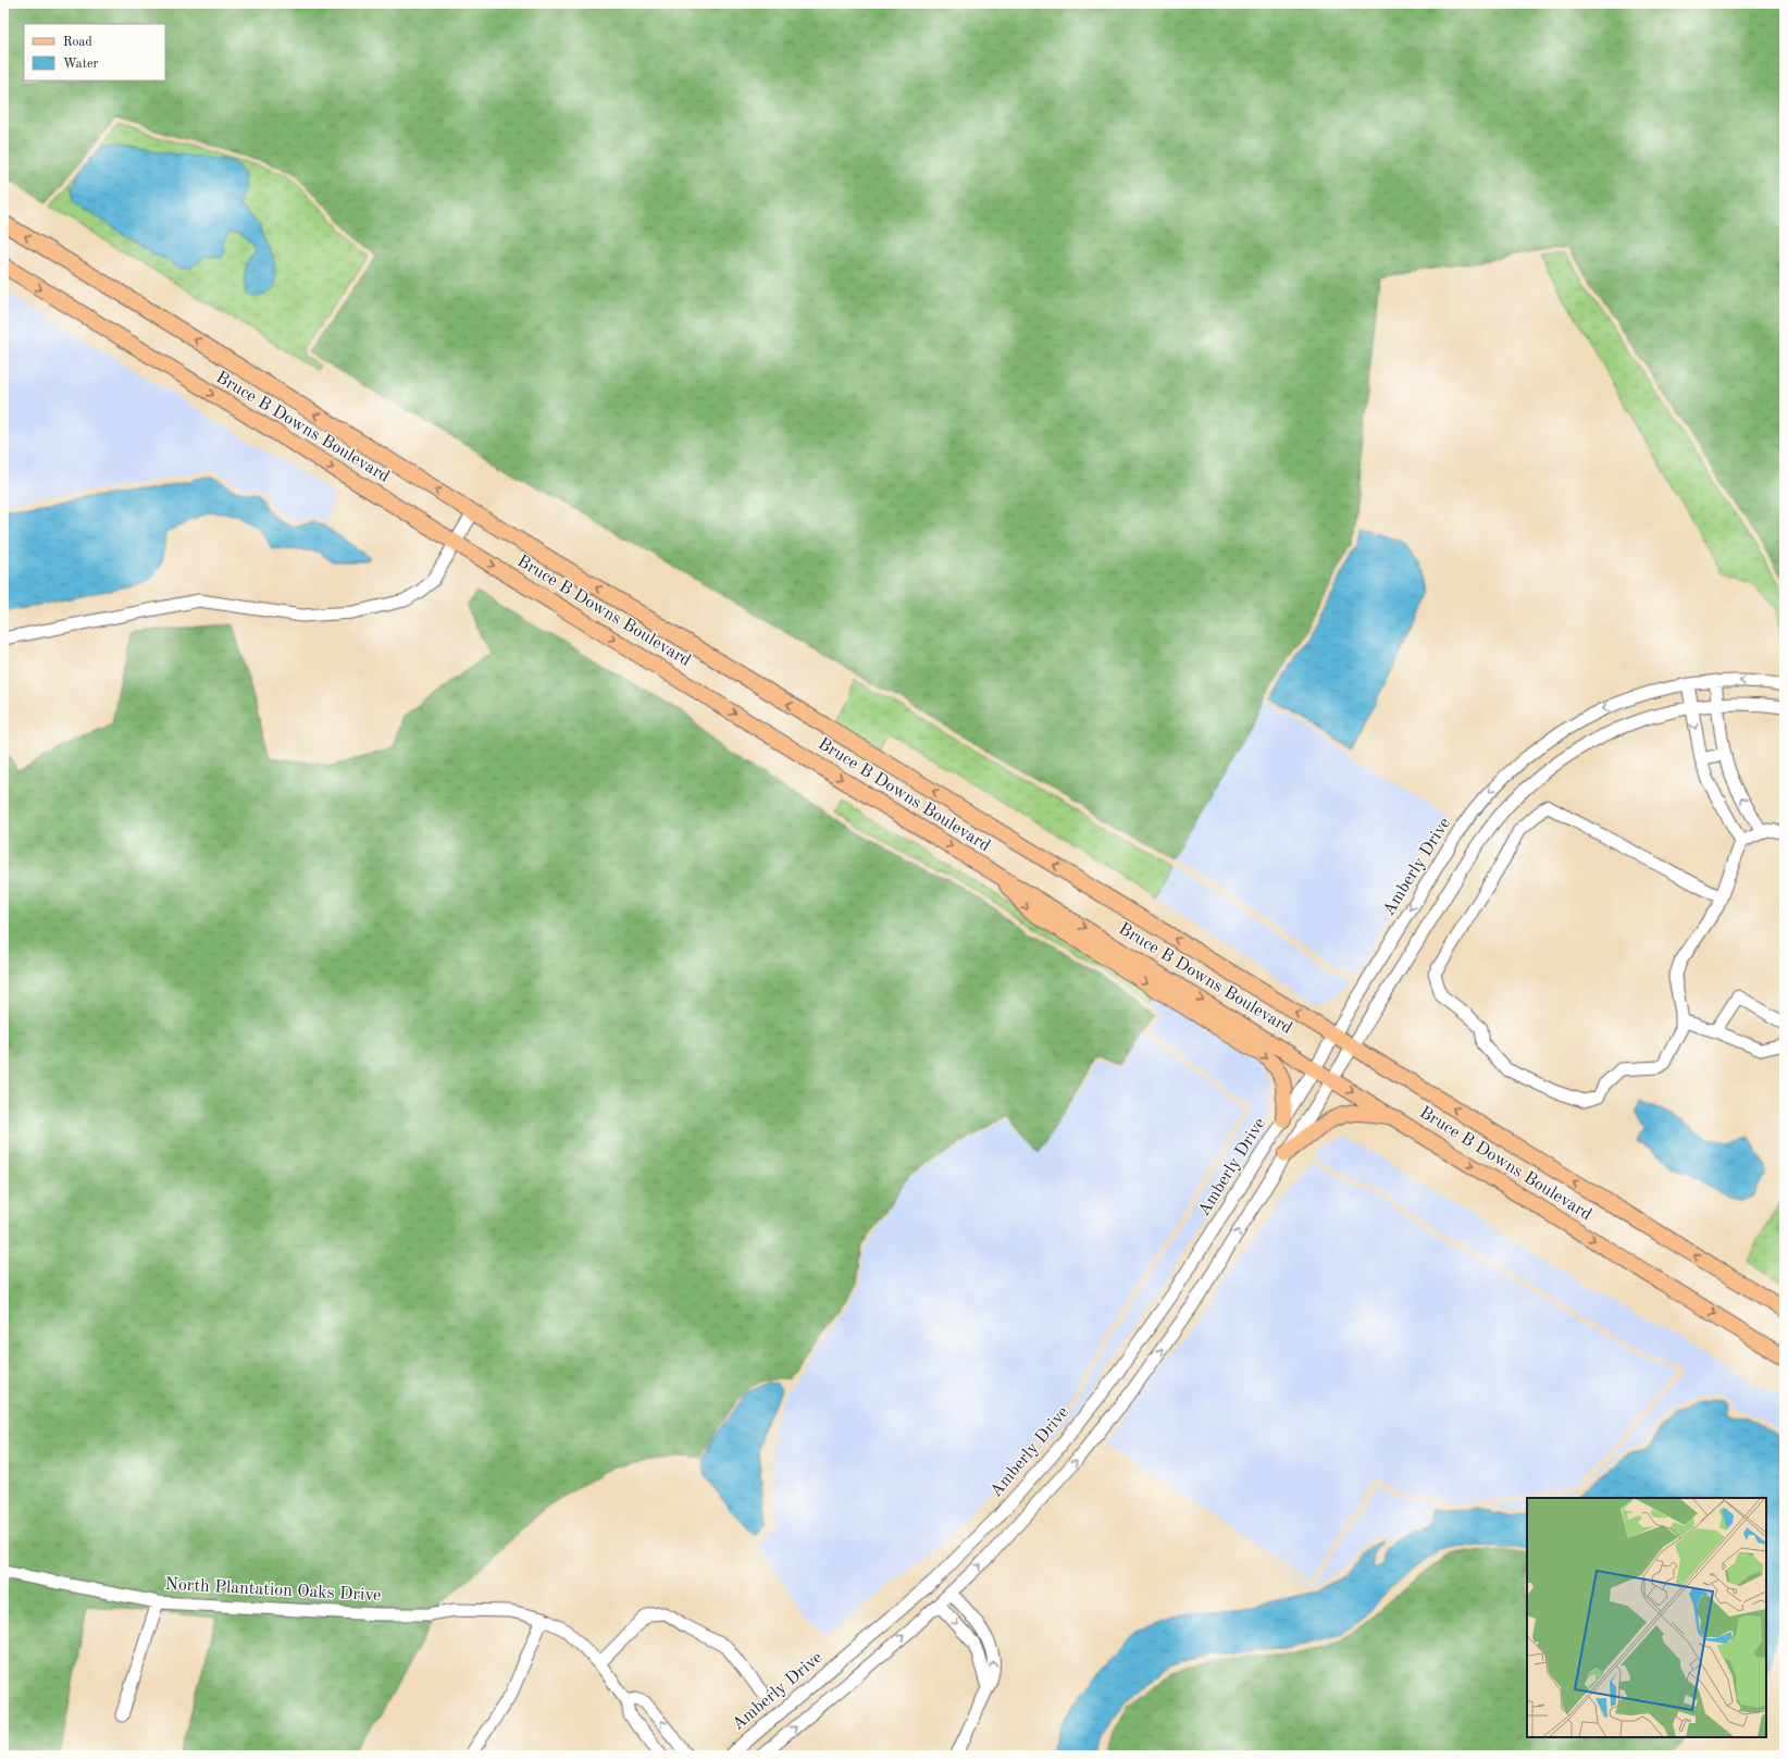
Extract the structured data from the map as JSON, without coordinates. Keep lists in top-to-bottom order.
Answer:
{
  "streets": {
    "main road": ["Bruce B Downs Boulevard"],
    "street": ["Amberly Drive", "North Plantation Oaks Drive"]
  },
  "crossings": [
    ["Bruce B Downs Boulevard", "Amberly Drive"]
  ],
  "legend": ["Road", "Water"]
}
